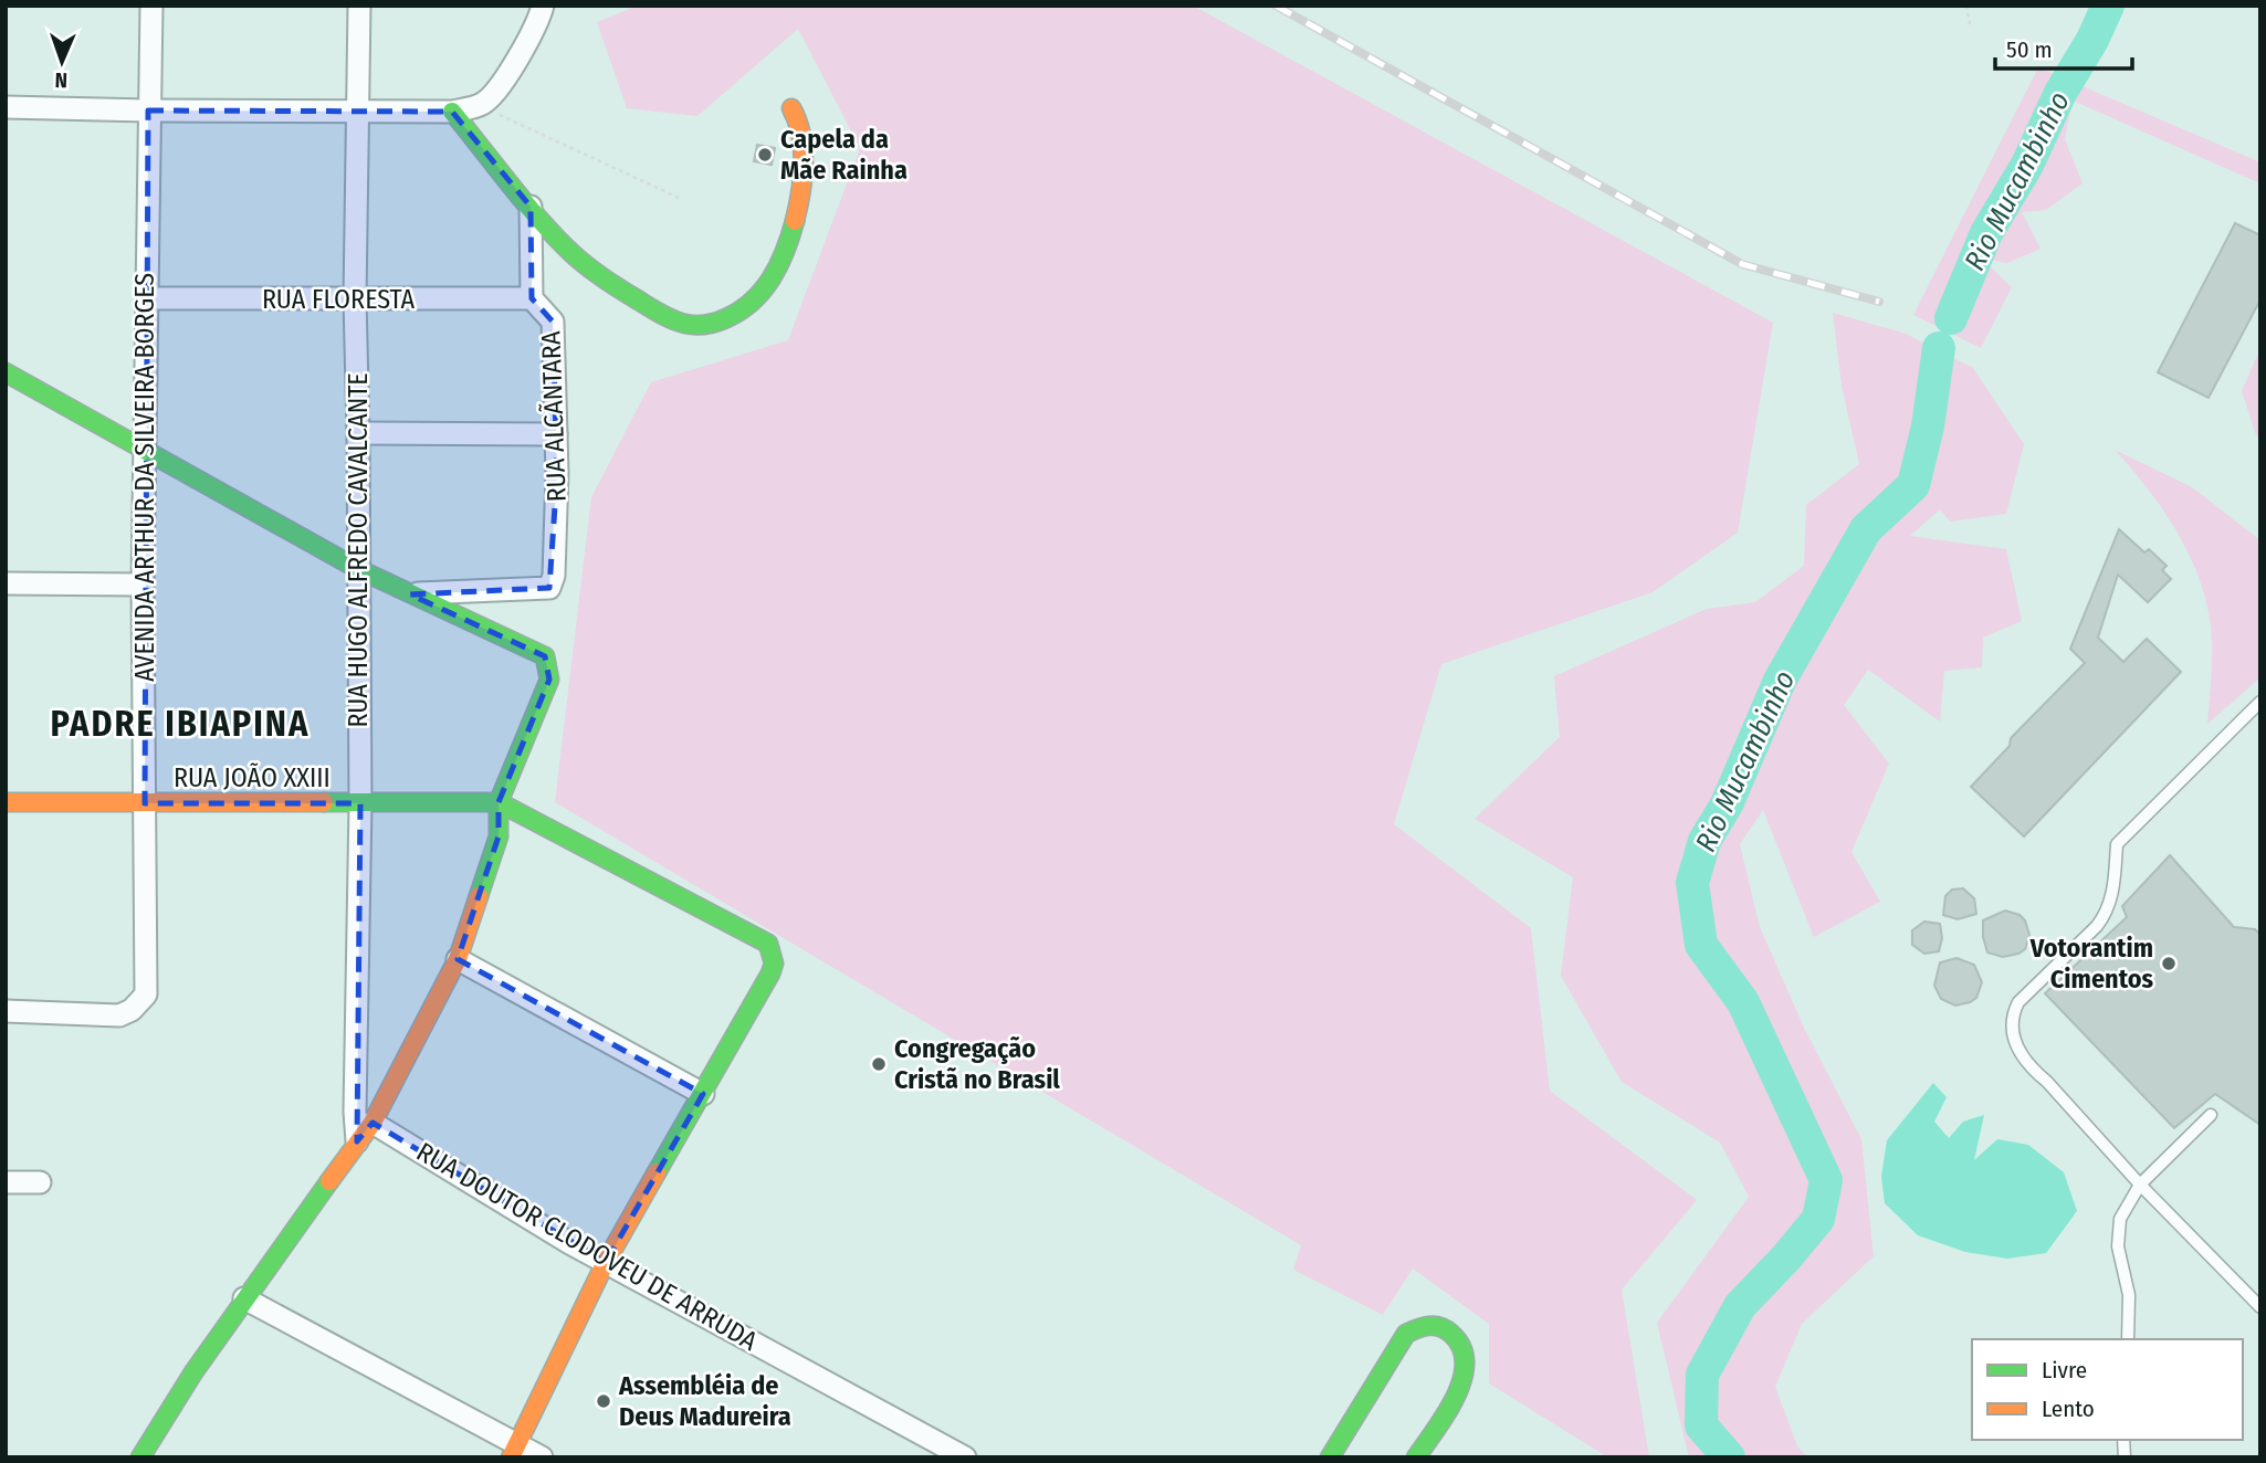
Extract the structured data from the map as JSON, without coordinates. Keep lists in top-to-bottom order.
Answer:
{
  "streets": {
    "street": [
      "RUA FLORESTA",
      "RUA ALCÃNTARA",
      "AVENIDA ARTHUR DA SILVEIRA BORGES",
      "RUA HUGO ALFREDO CAVALCANTE",
      "RUA JOÃO XXIII",
      "RUA DOUTOR CLODOVEU DE ARRUDA"
    ]
  },
  "crossings": [
    ["RUA FLORESTA", "RUA ALCÃNTARA"],
    ["RUA FLORESTA", "AVENIDA ARTHUR DA SILVEIRA BORGES"],
    ["RUA FLORESTA", "RUA HUGO ALFREDO CAVALCANTE"],
    ["AVENIDA ARTHUR DA SILVEIRA BORGES", "RUA JOÃO XXIII"],
    ["RUA HUGO ALFREDO CAVALCANTE", "RUA JOÃO XXIII"]
  ],
  "districts": ["PADRE IBIAPINA"],
  "water": ["Rio Mucambinho"],
  "places": [
    "Capela da Mãe Rainha",
    "Votorantim Cimentos",
    "Congregação Cristã no Brasil",
    "Assembléia de Deus Madureira"
  ],
  "legend": ["Livre", "Lento"],
  "scale_bar": "50 m",
  "north": "bottom"
}
